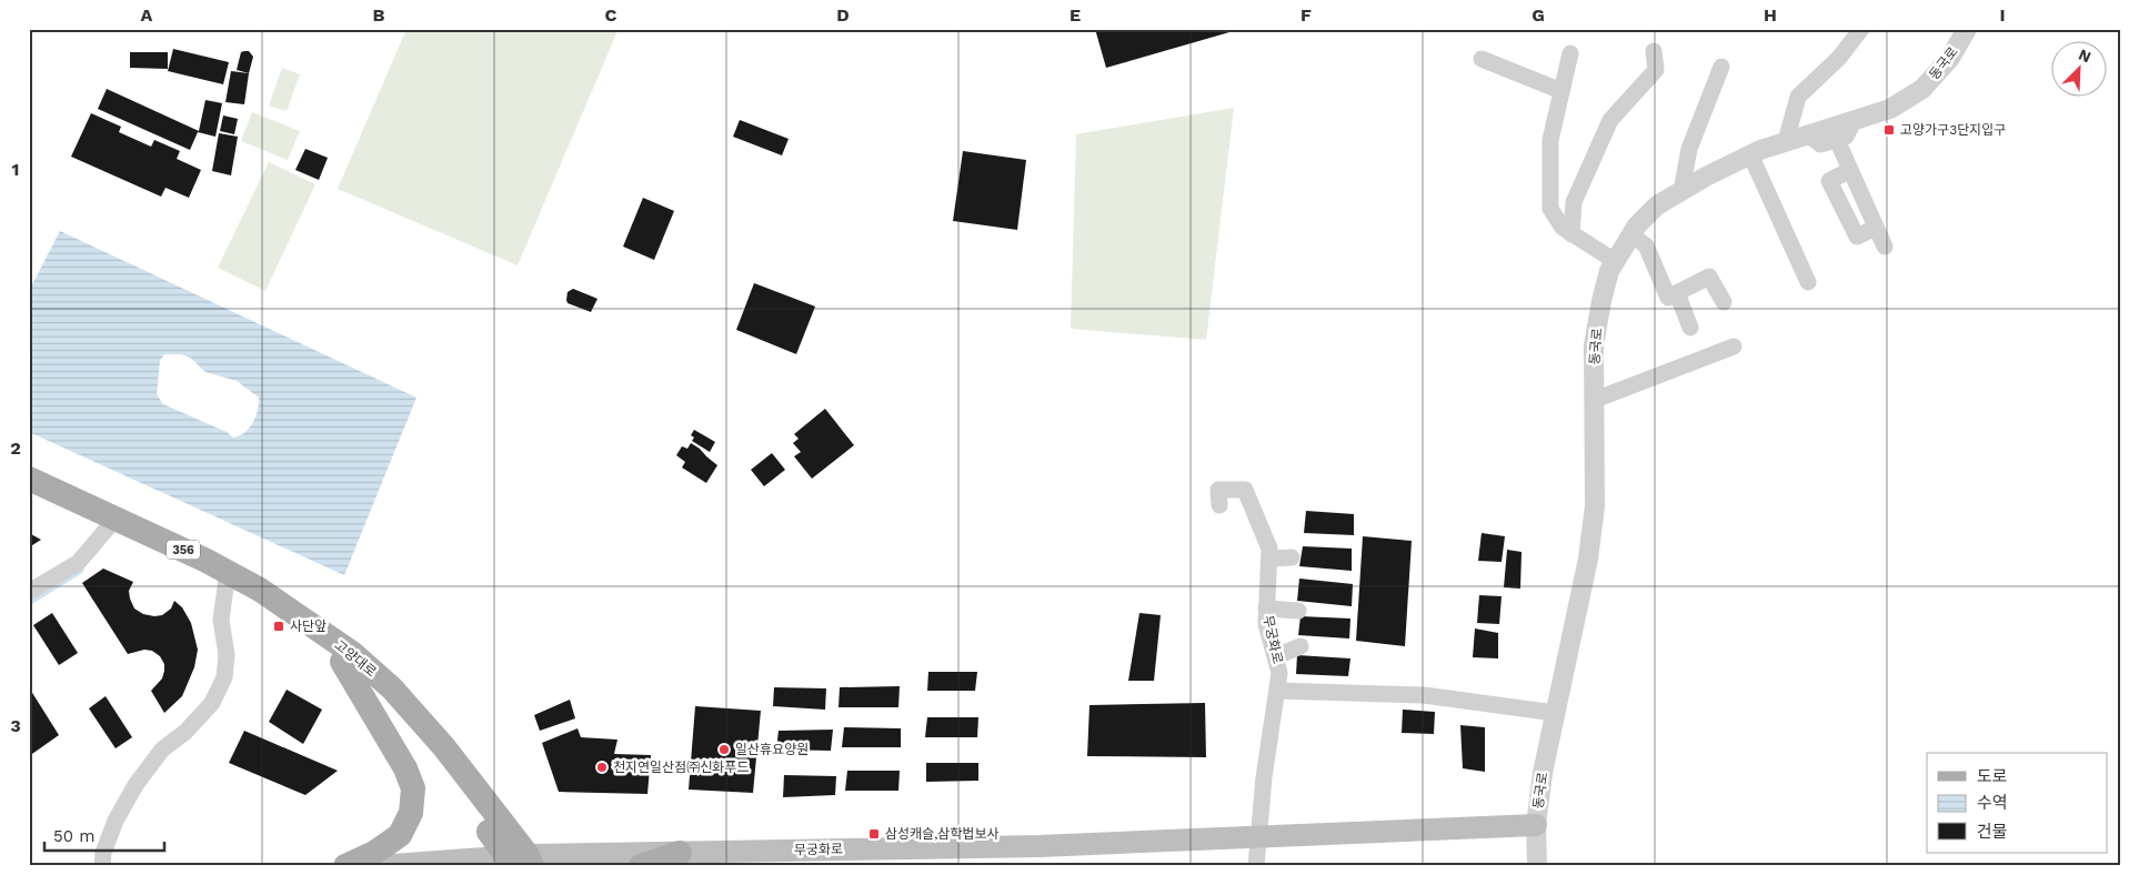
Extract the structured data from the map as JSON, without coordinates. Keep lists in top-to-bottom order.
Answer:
{
  "streets": {
    "main road": ["356", "무궁화로", "고양대로"],
    "street": ["동국로"]
  },
  "crossings": [
    ["동국로", "무궁화로"],
    ["무궁화로", "고양대로"]
  ],
  "places": {
    "transit": ["고양가구3단지입구", "사단앞", "삼성캐슬,삼학법보사"],
    "other": ["일산휴요양원", "천지연일산점㈜신화푸드"]
  },
  "legend": ["도로", "수역", "건물"],
  "scale_bar": "50 m",
  "north": "top right",
  "grid": {
    "columns": [
      "A",
      "B",
      "C",
      "D",
      "E",
      "F",
      "G",
      "H",
      "I"
    ],
    "rows": ["1", "2", "3"]
  }
}
